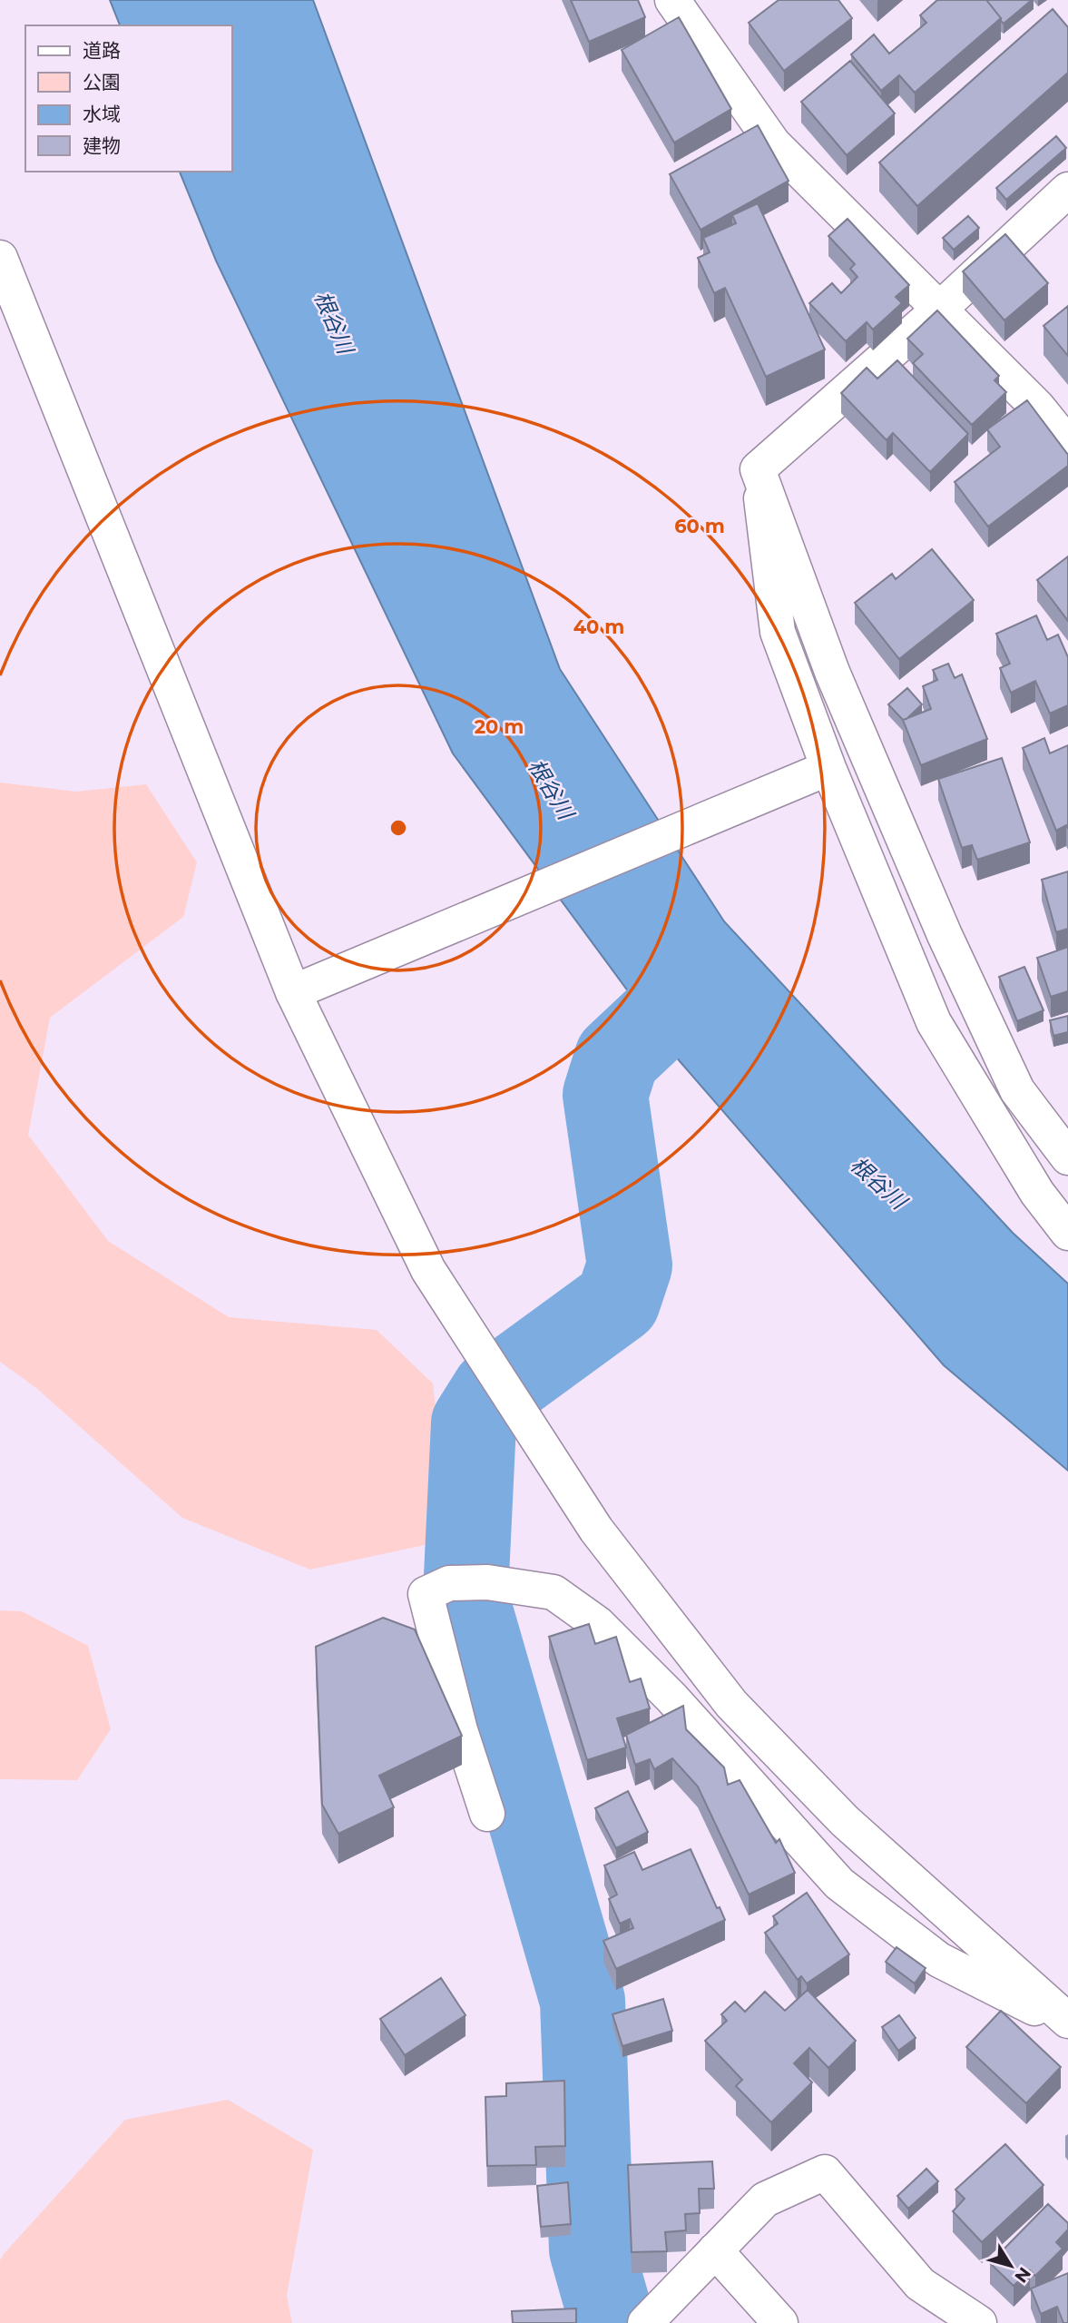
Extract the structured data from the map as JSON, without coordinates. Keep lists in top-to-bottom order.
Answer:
{
  "water": ["根谷川"],
  "legend": [
    "道路",
    "公園",
    "水域",
    "建物"
  ],
  "north": "bottom right",
  "rings": ["60 m", "40 m", "20 m"]
}
